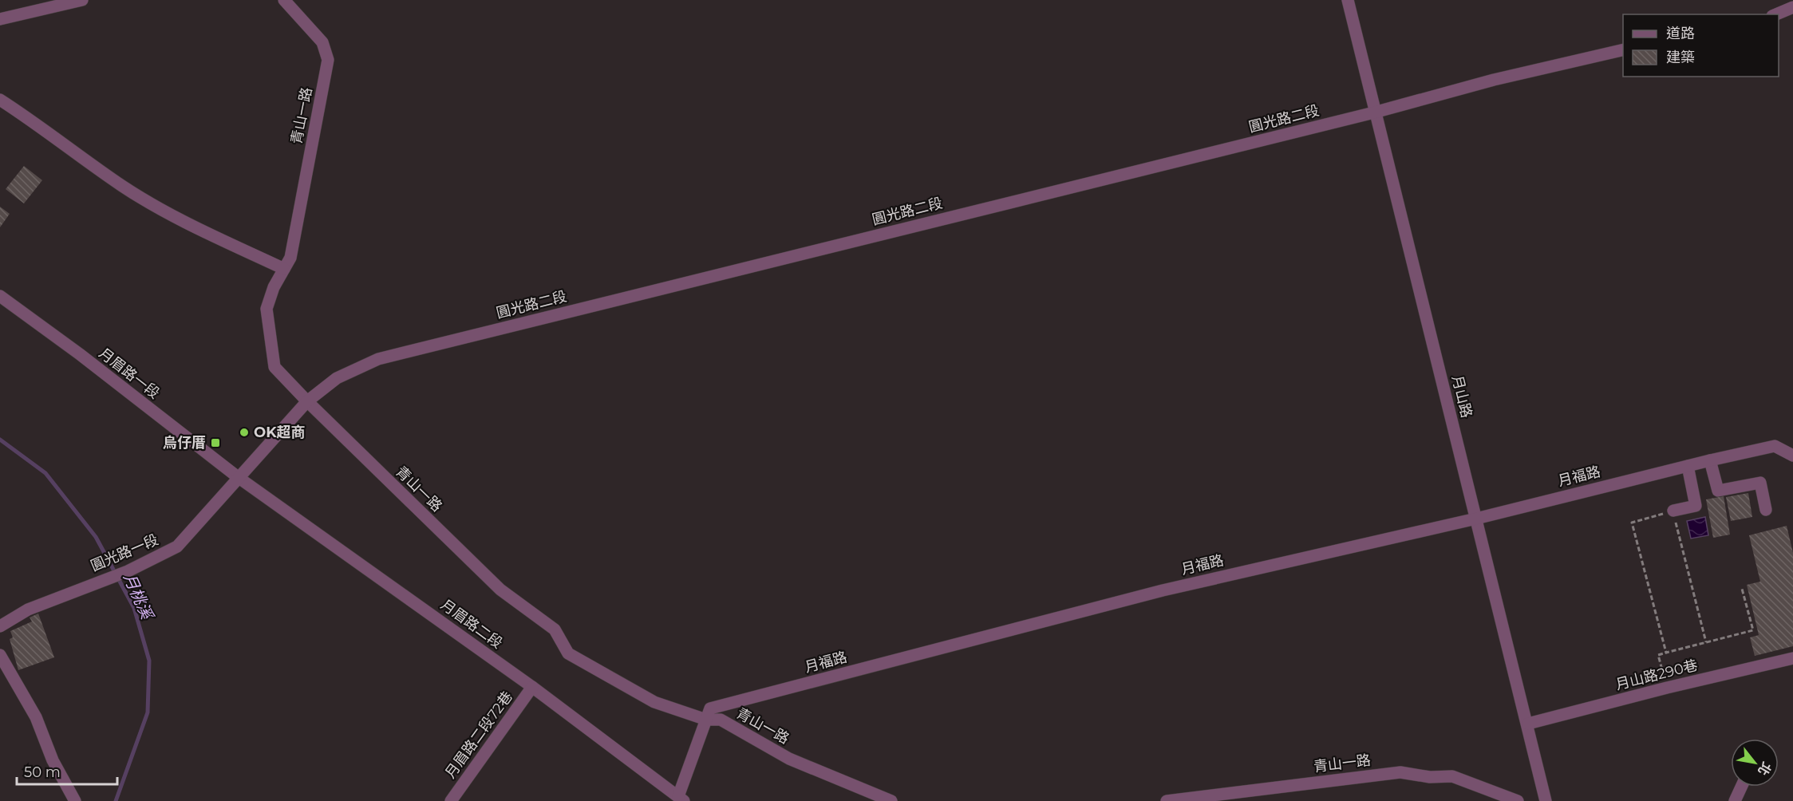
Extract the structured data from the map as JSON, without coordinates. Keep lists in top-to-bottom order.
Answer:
{
  "streets": {
    "street": [
      "青山一路",
      "圓光路二段",
      "月眉路一段",
      "月山路",
      "月福路",
      "圓光路一段",
      "月眉路二段",
      "月山路290巷",
      "月眉路二段72巷"
    ]
  },
  "crossings": [
    ["青山一路", "圓光路二段"],
    ["青山一路", "月福路"],
    ["圓光路二段", "月眉路一段"],
    ["圓光路二段", "月山路"],
    ["圓光路二段", "圓光路一段"],
    ["圓光路二段", "月眉路二段"],
    ["月眉路一段", "圓光路一段"],
    ["月眉路一段", "月眉路二段"],
    ["月山路", "月福路"],
    ["月山路", "月山路290巷"],
    ["月福路", "月眉路二段"],
    ["圓光路一段", "月眉路二段"],
    ["月眉路二段", "月眉路二段72巷"]
  ],
  "water": ["月桃溪"],
  "places": {
    "other": ["OK超商"],
    "transit": ["烏仔厝"]
  },
  "legend": ["道路", "建築"],
  "scale_bar": "50 m",
  "north": "bottom right"
}
